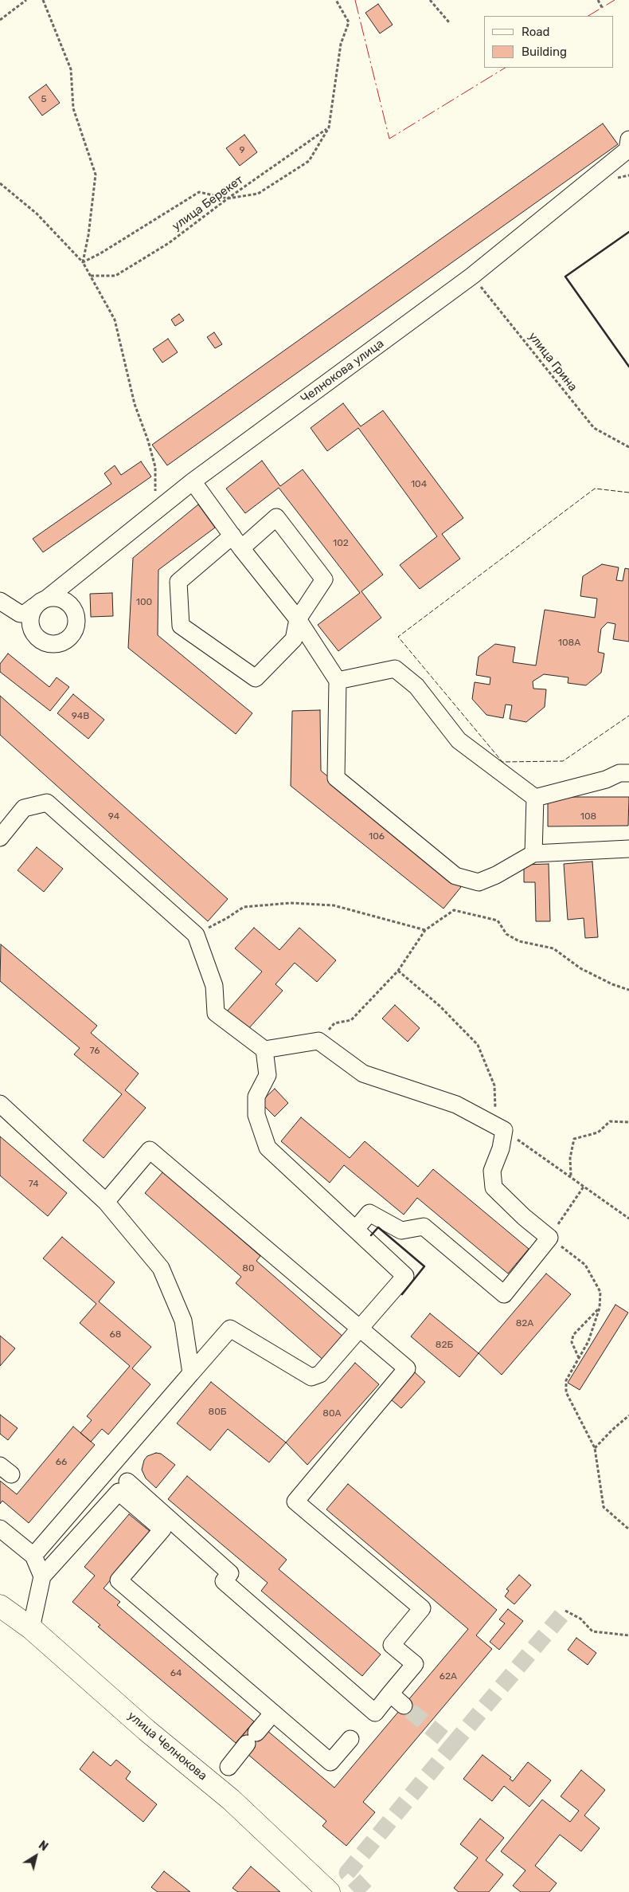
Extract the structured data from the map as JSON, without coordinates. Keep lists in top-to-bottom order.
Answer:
{
  "streets": {
    "main road": ["улица Челнокова"],
    "street": ["Челнокова улица"],
    "path": ["улица Берекет", "улица Грина"]
  },
  "crossings": [
    ["улица Грина", "Челнокова улица"]
  ],
  "house_numbers": [
    "5",
    "9",
    "104",
    "102",
    "100",
    "108А",
    "94В",
    "94",
    "108",
    "106",
    "76",
    "74",
    "80",
    "82А",
    "68",
    "82Б",
    "80Б",
    "80А",
    "66",
    "64",
    "62А"
  ],
  "legend": ["Road", "Building"],
  "north": "top right"
}
